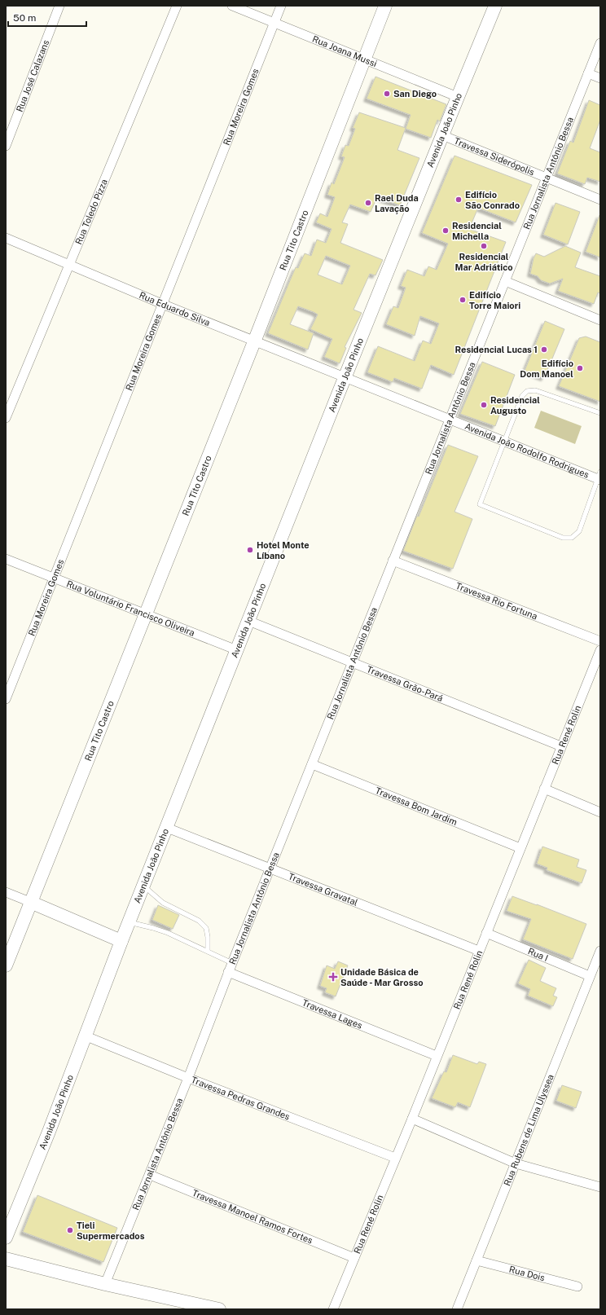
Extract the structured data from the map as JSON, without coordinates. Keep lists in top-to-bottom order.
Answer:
{
  "streets": {
    "main road": ["Avenida João Pinho", "Rua Tito Castro"],
    "street": [
      "Rua Joana Mussi",
      "Rua José Calazans",
      "Rua Moreira Gomes",
      "Travessa Siderópolis",
      "Rua Jornalista Antônio Bessa",
      "Rua Toledo Pizza",
      "Rua Eduardo Silva",
      "Avenida João Rodolfo Rodrigues",
      "Travessa Rio Fortuna",
      "Rua Voluntário Francisco Oliveira",
      "Travessa Grão-Pará",
      "Rua René Rolin",
      "Travessa Bom Jardim",
      "Travessa Gravatal",
      "Rua I",
      "Travessa Lages",
      "Travessa Pedras Grandes",
      "Rua Rubens de Lima Ulyssea",
      "Travessa Manoel Ramos Fortes",
      "Rua Dois"
    ]
  },
  "crossings": [
    ["Rua Joana Mussi", "Rua Moreira Gomes"],
    ["Rua Joana Mussi", "Avenida João Pinho"],
    ["Rua Joana Mussi", "Rua Tito Castro"],
    ["Rua Moreira Gomes", "Rua Eduardo Silva"],
    ["Rua Moreira Gomes", "Rua Voluntário Francisco Oliveira"],
    ["Avenida João Pinho", "Travessa Siderópolis"],
    ["Avenida João Pinho", "Rua Eduardo Silva"],
    ["Avenida João Pinho", "Avenida João Rodolfo Rodrigues"],
    ["Avenida João Pinho", "Rua Voluntário Francisco Oliveira"],
    ["Avenida João Pinho", "Travessa Grão-Pará"],
    ["Avenida João Pinho", "Travessa Gravatal"],
    ["Avenida João Pinho", "Travessa Pedras Grandes"],
    ["Travessa Siderópolis", "Rua Jornalista Antônio Bessa"],
    ["Rua Jornalista Antônio Bessa", "Avenida João Rodolfo Rodrigues"],
    ["Rua Jornalista Antônio Bessa", "Travessa Rio Fortuna"],
    ["Rua Jornalista Antônio Bessa", "Travessa Grão-Pará"],
    ["Rua Jornalista Antônio Bessa", "Travessa Bom Jardim"],
    ["Rua Jornalista Antônio Bessa", "Travessa Gravatal"],
    ["Rua Jornalista Antônio Bessa", "Travessa Lages"],
    ["Rua Jornalista Antônio Bessa", "Travessa Pedras Grandes"],
    ["Rua Jornalista Antônio Bessa", "Travessa Manoel Ramos Fortes"],
    ["Rua Toledo Pizza", "Rua Eduardo Silva"],
    ["Rua Tito Castro", "Rua Eduardo Silva"],
    ["Rua Tito Castro", "Rua Voluntário Francisco Oliveira"],
    ["Rua Eduardo Silva", "Avenida João Rodolfo Rodrigues"],
    ["Travessa Grão-Pará", "Rua René Rolin"],
    ["Rua René Rolin", "Travessa Bom Jardim"],
    ["Rua René Rolin", "Travessa Gravatal"],
    ["Rua René Rolin", "Rua I"],
    ["Rua René Rolin", "Travessa Lages"],
    ["Rua René Rolin", "Travessa Pedras Grandes"],
    ["Rua René Rolin", "Travessa Manoel Ramos Fortes"],
    ["Rua I", "Rua Rubens de Lima Ulyssea"],
    ["Rua Rubens de Lima Ulyssea", "Rua Dois"]
  ],
  "places": {
    "other": [
      "San Diego",
      "Edifício São Conrado",
      "Rael Duda Lavação",
      "Residencial Michella",
      "Residencial Mar Adriático",
      "Edifício Torre Maiori",
      "Residencial Lucas 1",
      "Edifício Dom Manoel",
      "Residencial Augusto",
      "Hotel Monte Líbano",
      "Tieli Supermercados"
    ],
    "health": ["Unidade Básica de Saúde - Mar Grosso"]
  },
  "scale_bar": "50 m"
}
